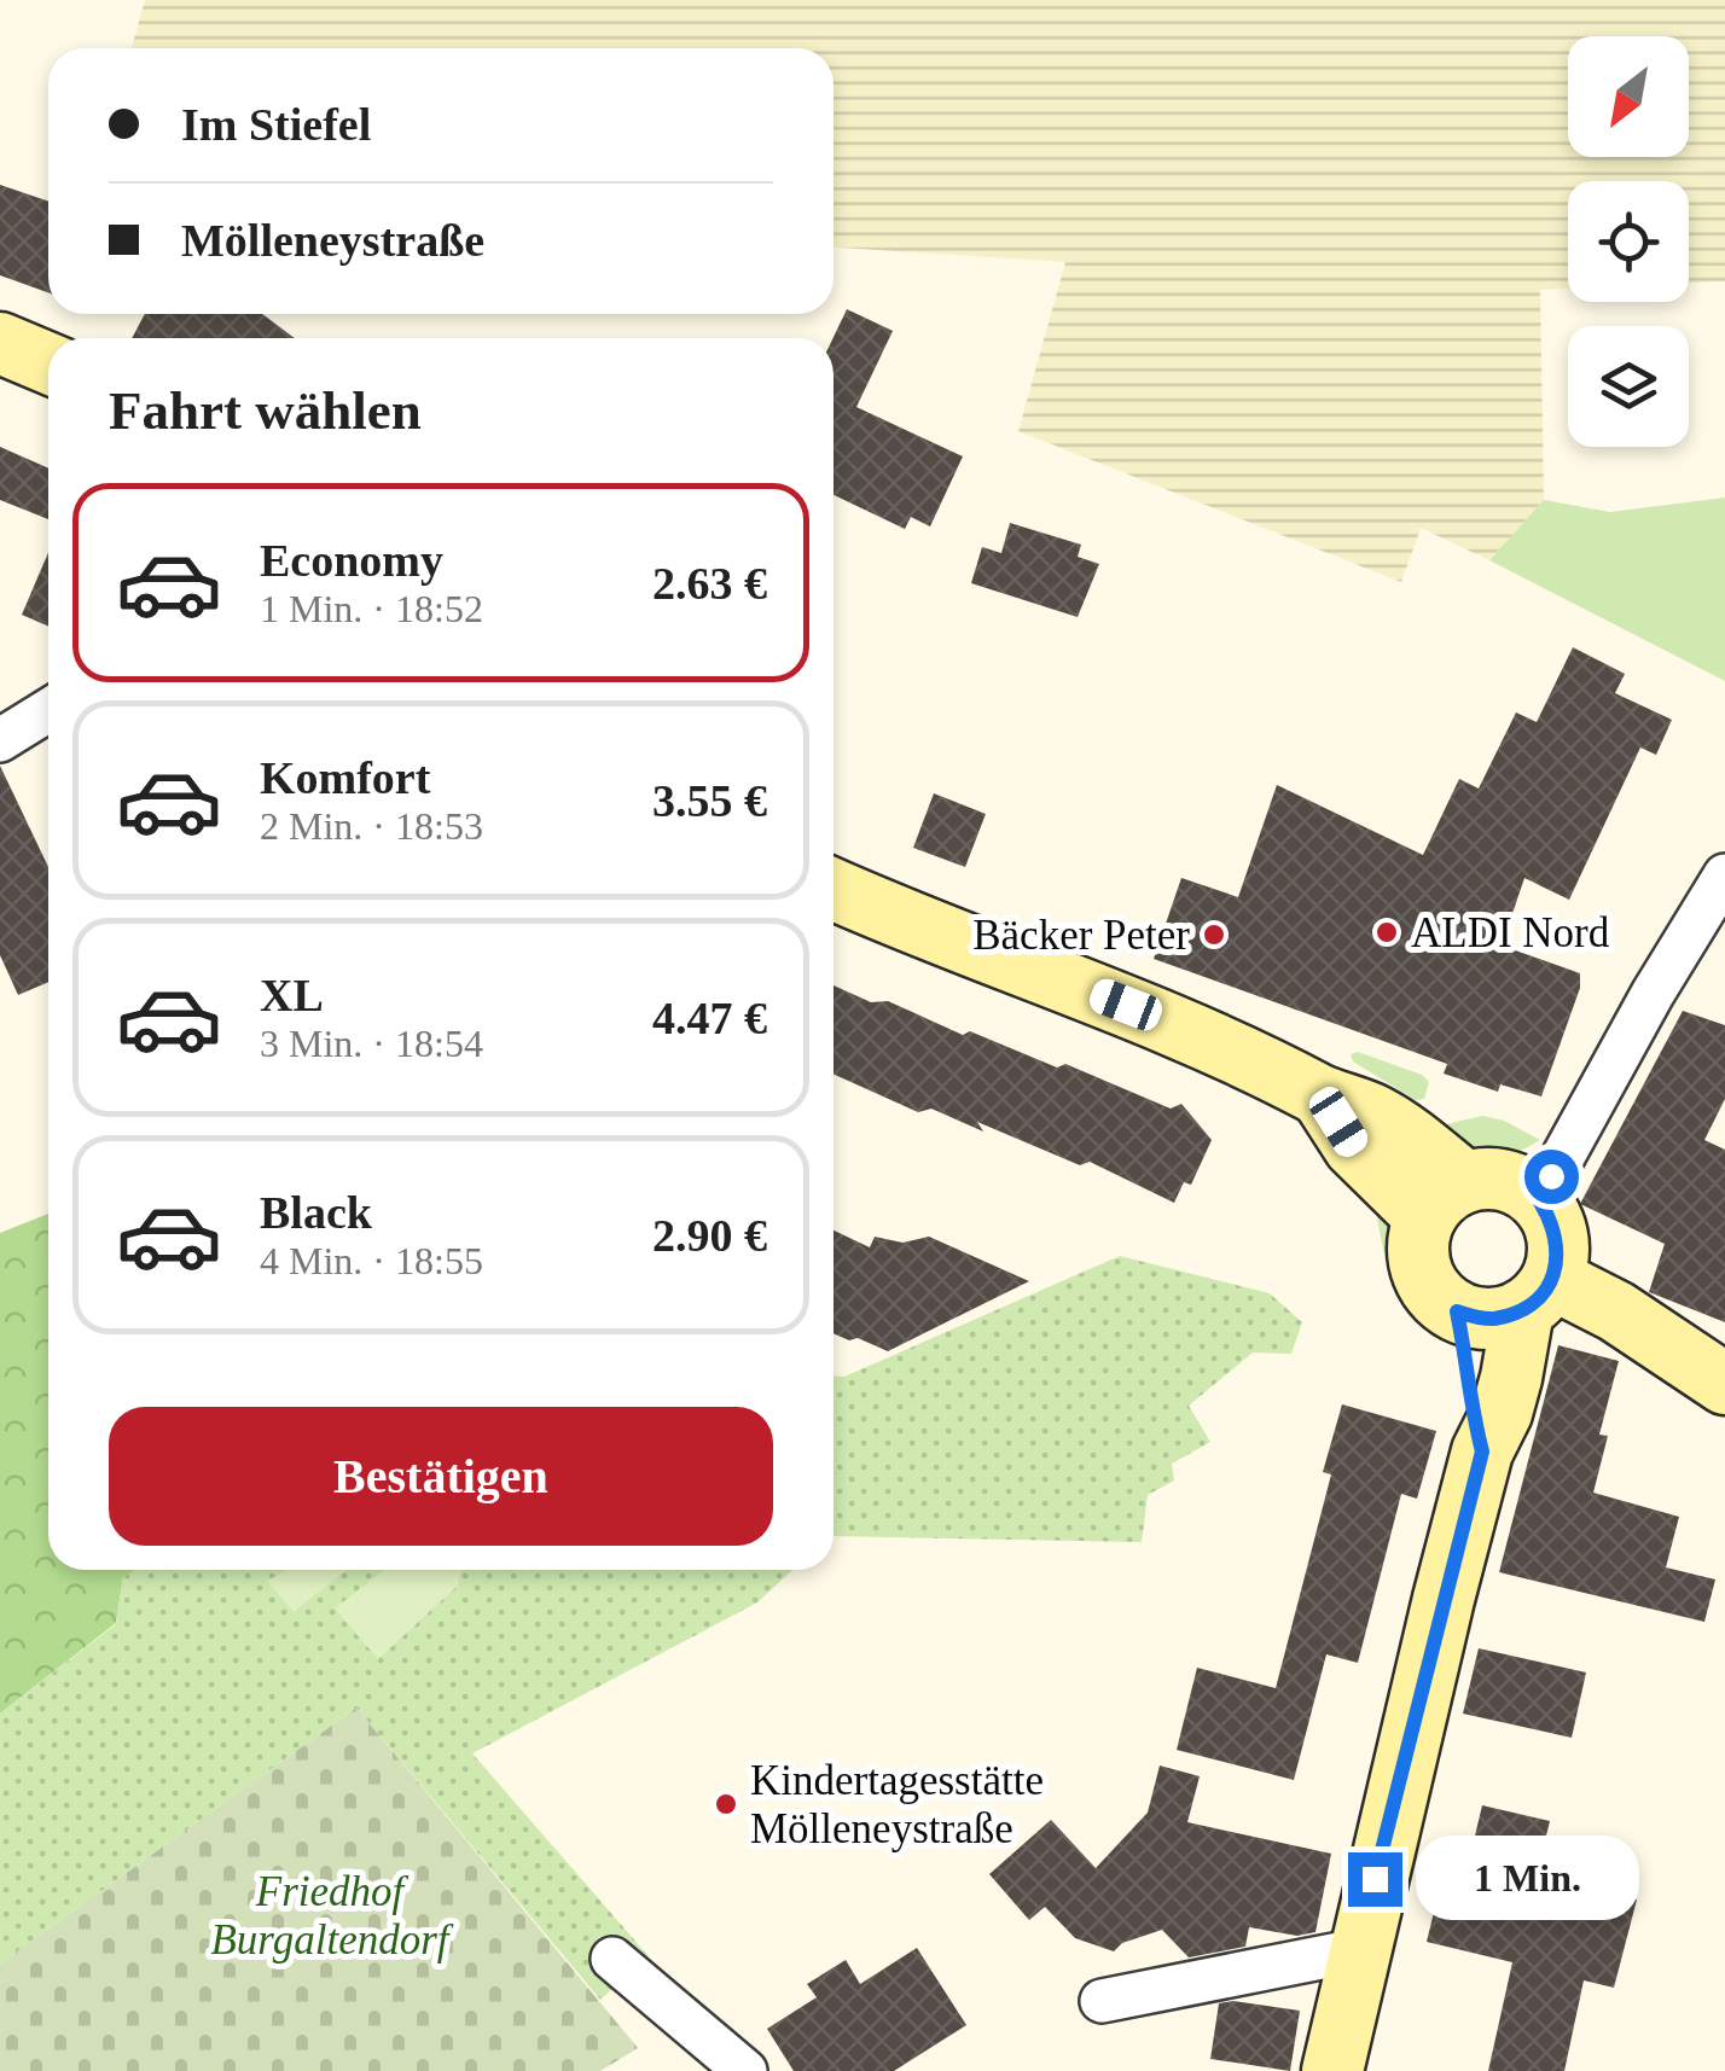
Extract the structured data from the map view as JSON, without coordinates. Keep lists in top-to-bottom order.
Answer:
{
  "parks": ["Friedhof Burgaltendorf"],
  "places": ["ALDI Nord", "Bäcker Peter", "Kindertagesstätte Mölleneystraße"],
  "north": "bottom left",
  "page": {
    "banner": ["Im Stiefel", "Mölleneystraße"],
    "heading": "Fahrt wählen",
    "list": [
      {
        "name": "Economy",
        "note": "1 Min. · 18:52",
        "value": "2.63 €"
      },
      {
        "name": "Komfort",
        "note": "2 Min. · 18:53",
        "value": "3.55 €"
      },
      {
        "name": "XL",
        "note": "3 Min. · 18:54",
        "value": "4.47 €"
      },
      {
        "name": "Black",
        "note": "4 Min. · 18:55",
        "value": "2.90 €"
      }
    ],
    "buttons": "Bestätigen",
    "bubble": "1 Min."
  }
}
